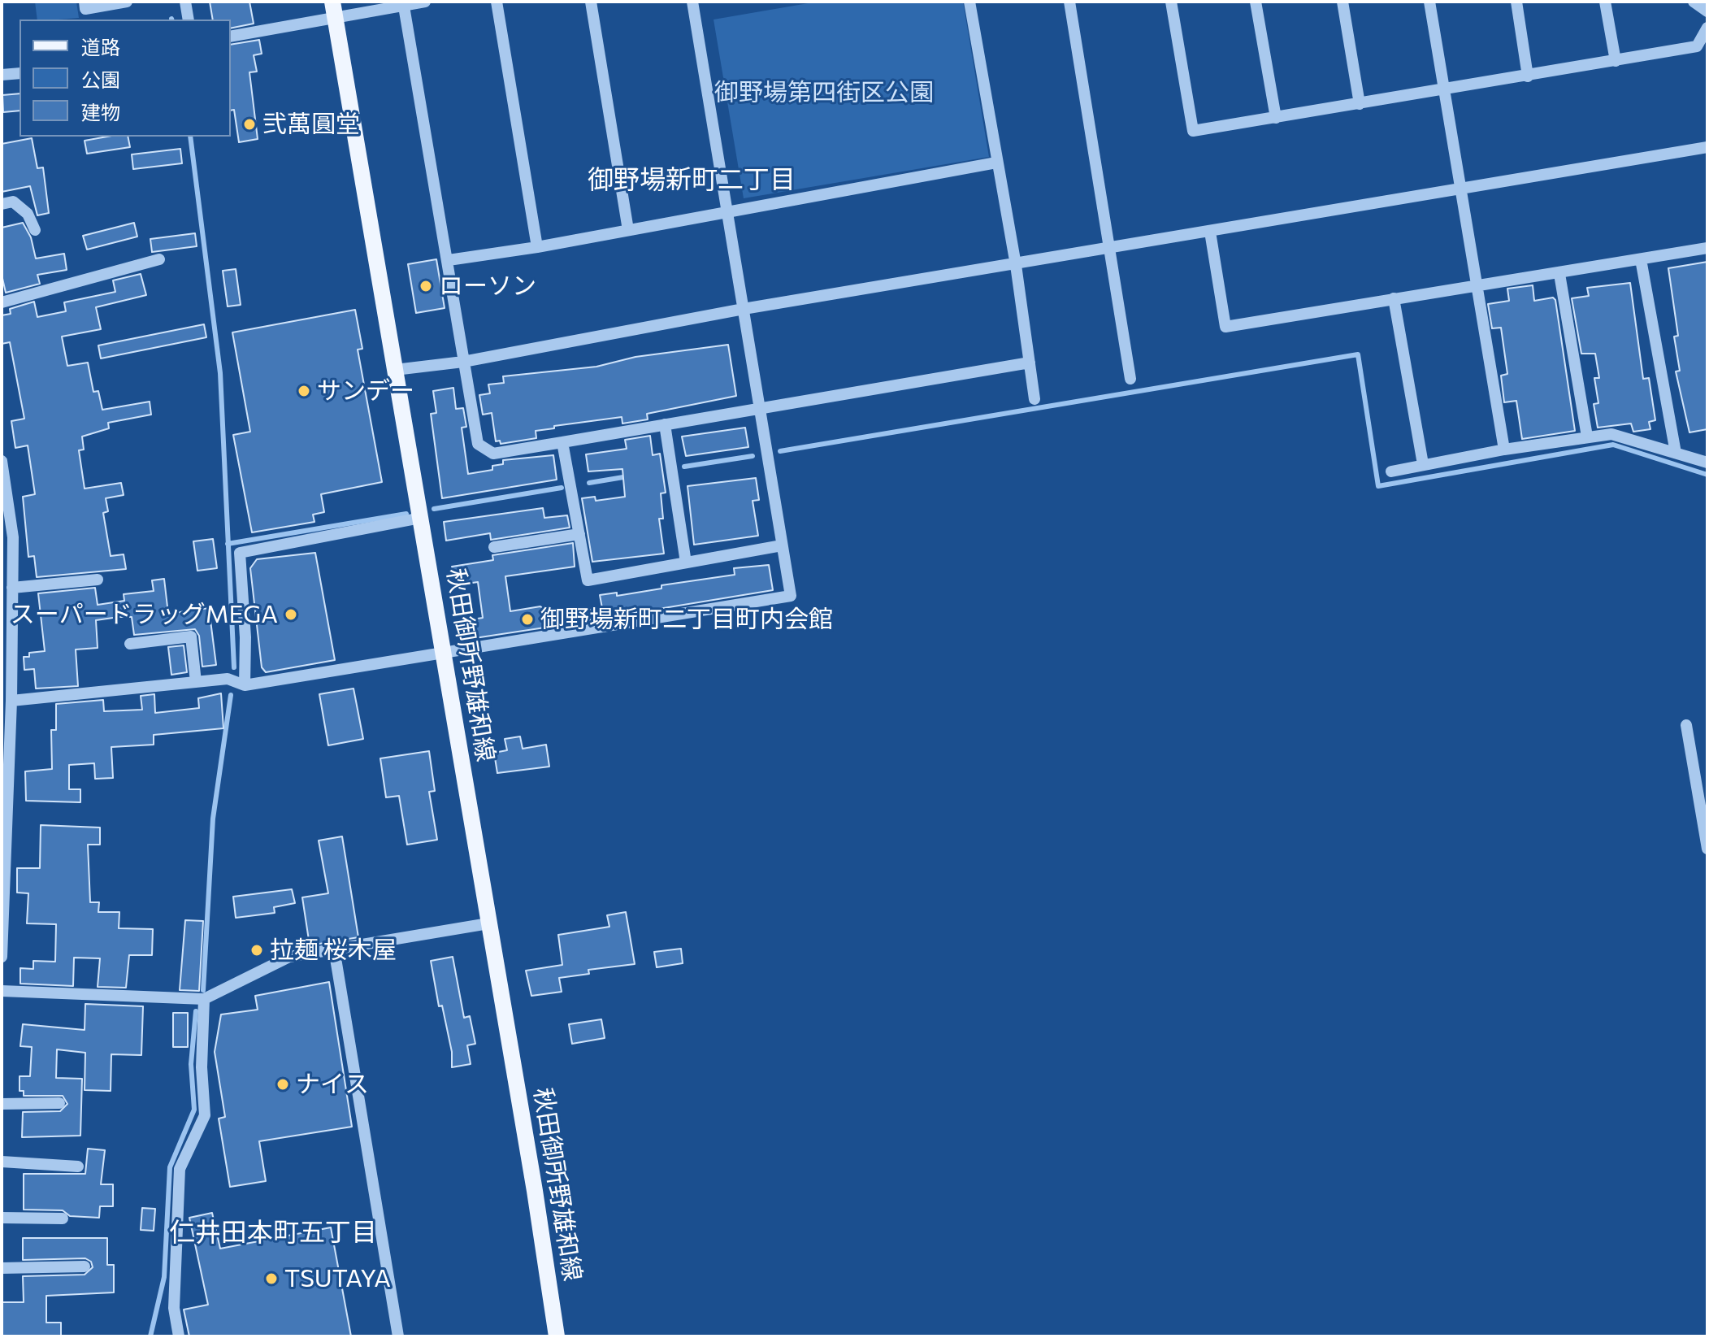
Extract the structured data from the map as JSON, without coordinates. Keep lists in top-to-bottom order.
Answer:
{
  "streets": {
    "main road": ["秋田御所野雄和線"]
  },
  "districts": ["御野場新町二丁目", "仁井田本町五丁目"],
  "parks": ["御野場第四街区公園"],
  "places": [
    "弐萬圓堂",
    "ローソン",
    "サンデー",
    "スーパードラッグMEGA",
    "御野場新町二丁目町内会館",
    "拉麺 桜木屋",
    "ナイス",
    "TSUTAYA"
  ],
  "legend": ["道路", "公園", "建物"]
}
